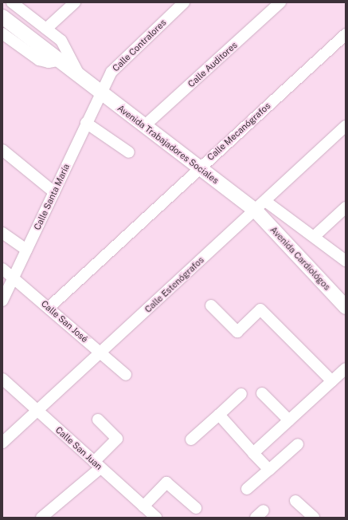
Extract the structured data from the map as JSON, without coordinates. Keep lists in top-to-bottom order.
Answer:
{
  "streets": {
    "main road": ["Avenida Trabajadores Sociales", "Avenida Cardiológos"],
    "street": [
      "Calle Contralores",
      "Calle Auditores",
      "Calle Mecanógrafos",
      "Calle Santa María",
      "Calle Estenógrafos",
      "Calle San José",
      "Calle San Juan"
    ]
  },
  "crossings": [
    ["Calle Contralores", "Avenida Trabajadores Sociales"],
    ["Calle Contralores", "Calle Santa María"],
    ["Calle Auditores", "Avenida Trabajadores Sociales"],
    ["Calle Mecanógrafos", "Avenida Trabajadores Sociales"],
    ["Calle Mecanógrafos", "Calle San José"],
    ["Avenida Trabajadores Sociales", "Calle Santa María"],
    ["Avenida Trabajadores Sociales", "Avenida Cardiológos"],
    ["Avenida Trabajadores Sociales", "Calle Estenógrafos"],
    ["Calle Santa María", "Calle San José"],
    ["Avenida Cardiológos", "Calle Estenógrafos"],
    ["Calle Estenógrafos", "Calle San José"],
    ["Calle Estenógrafos", "Calle San Juan"]
  ]
}
